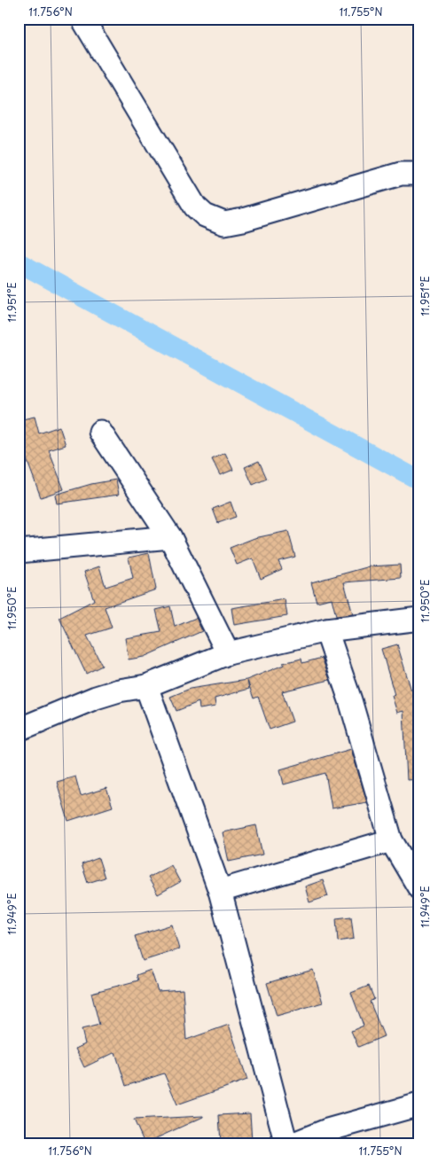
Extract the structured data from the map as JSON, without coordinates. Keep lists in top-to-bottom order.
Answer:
{
  "coordinates": [
    "11.756°N",
    "11.755°N",
    "11.951°E",
    "11.950°E",
    "11.949°E"
  ]
}
